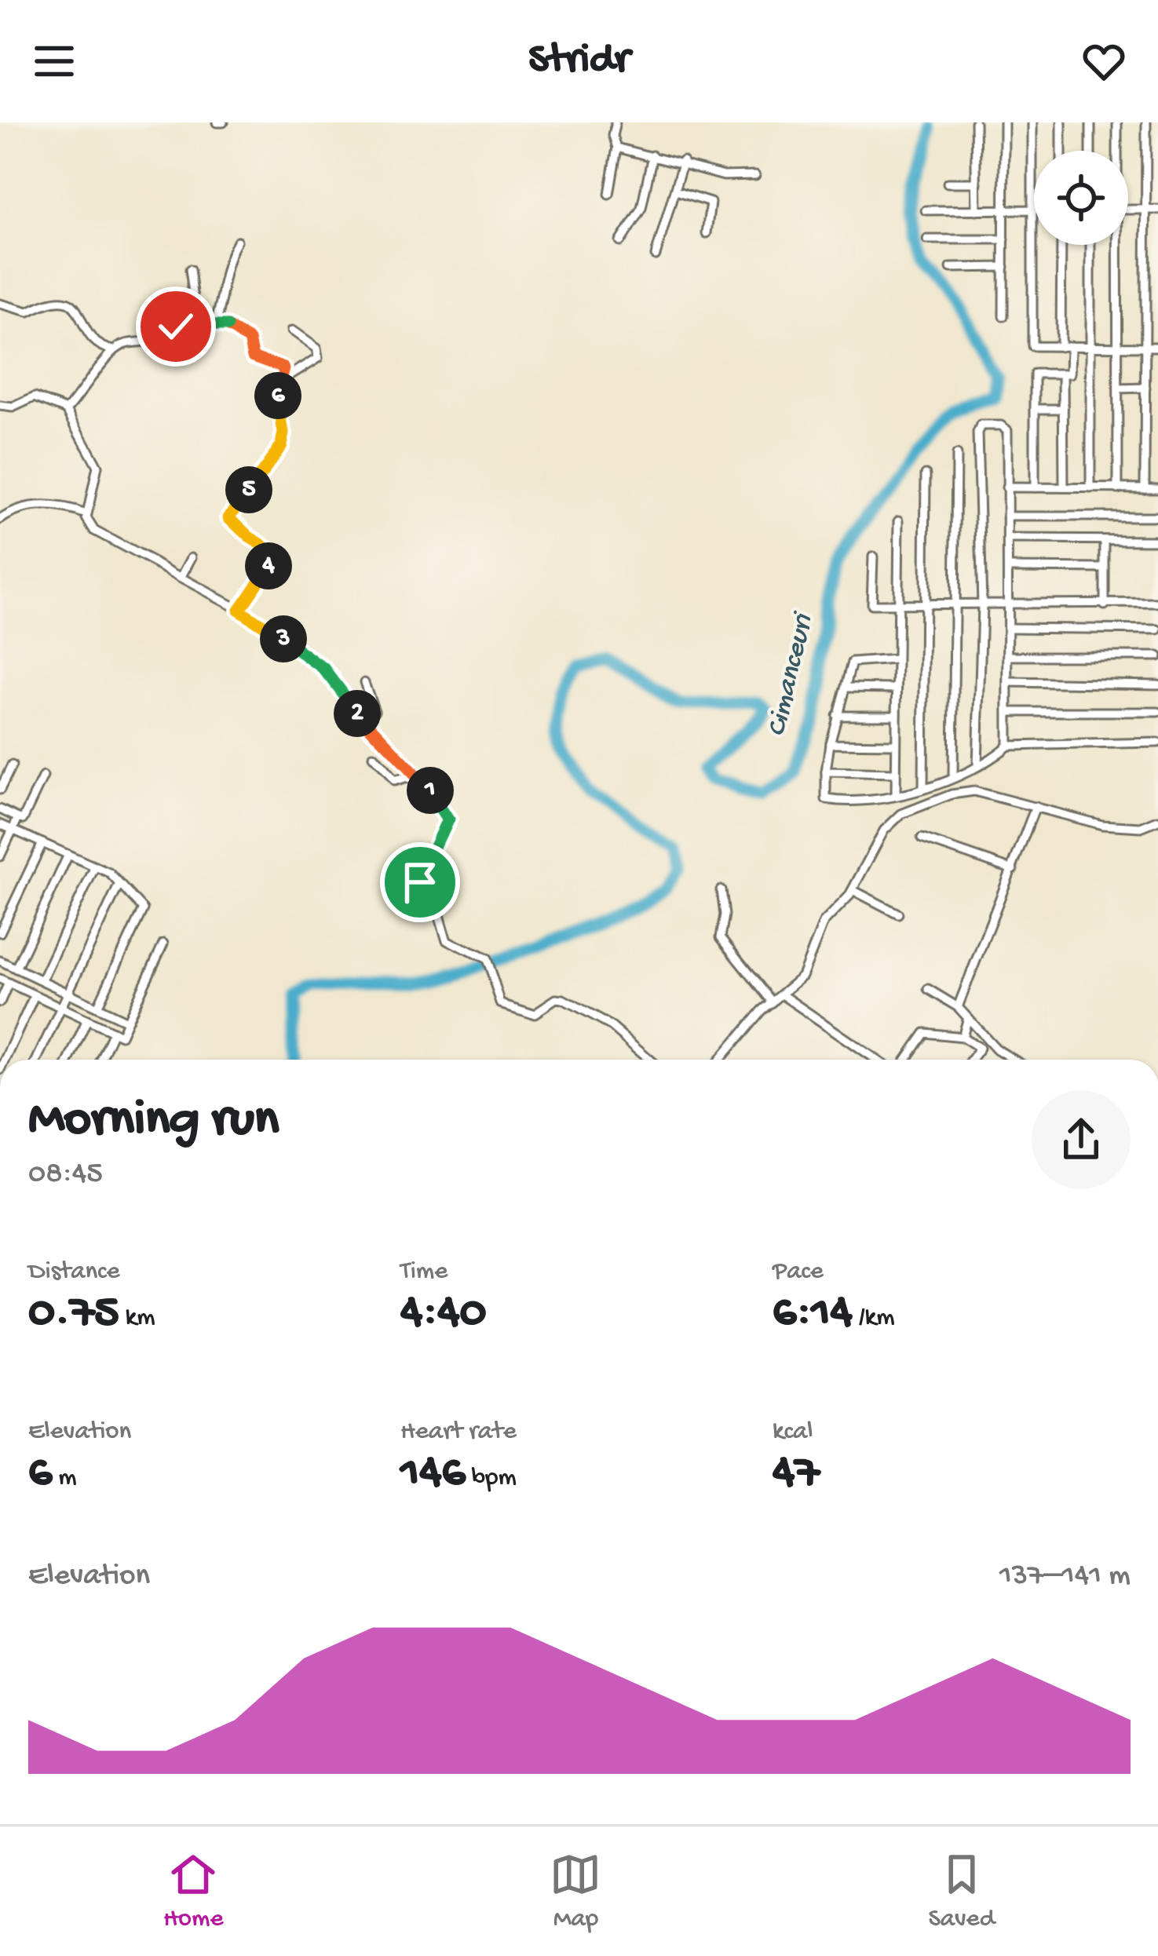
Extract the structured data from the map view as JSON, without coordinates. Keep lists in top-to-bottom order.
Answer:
{
  "water": ["Cimanceuri"],
  "page": {
    "header": "Stridr",
    "pins": [
      "6",
      "5",
      "4",
      "3",
      "2",
      "1"
    ],
    "heading": ["Morning run", "08:45"],
    "stats": [
      ["Distance", "0.75 km"],
      ["Time", "4:40"],
      ["Pace", "6:14 /km"],
      ["Elevation", "6 m"],
      ["Heart rate", "146 bpm"],
      ["kcal", "47"]
    ],
    "chart": ["Elevation", "137–141 m"],
    "tabs": ["Home", "Map", "Saved"]
  }
}
